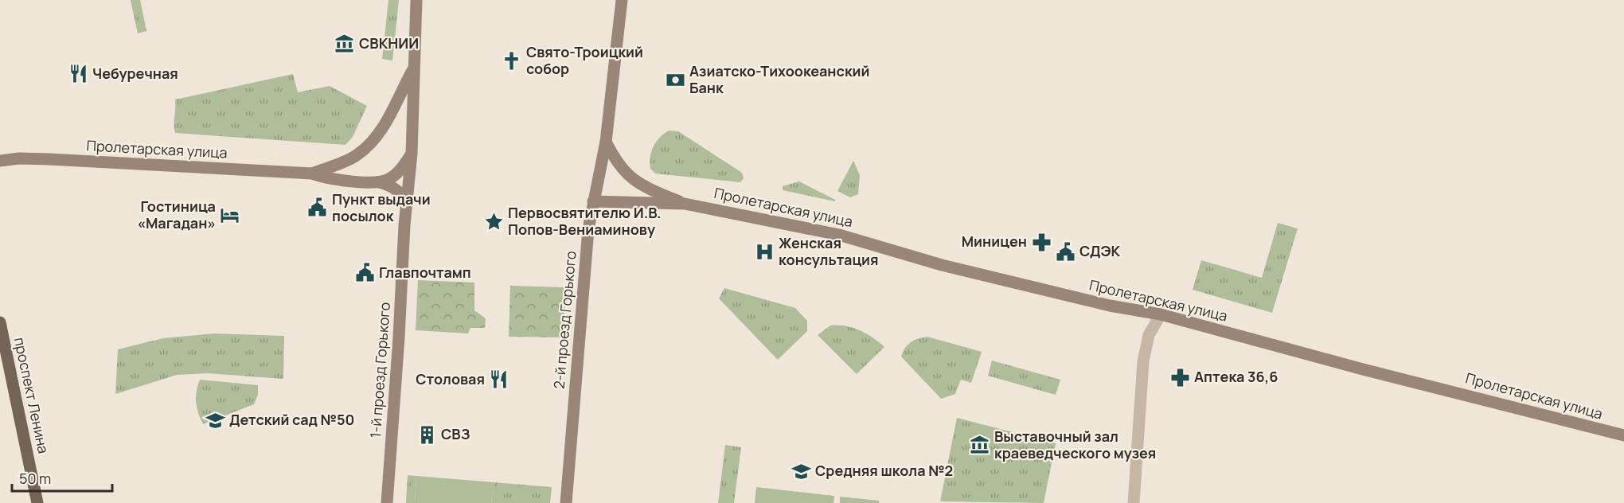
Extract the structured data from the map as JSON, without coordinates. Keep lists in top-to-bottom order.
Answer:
{
  "streets": {
    "main road": ["проспект Ленина"],
    "street": ["Пролетарская улица", "2-й проезд Горького", "1-й проезд Горького"]
  },
  "crossings": [
    ["Пролетарская улица", "2-й проезд Горького"],
    ["Пролетарская улица", "1-й проезд Горького"]
  ],
  "places": {
    "museum": ["СВКНИИ", "Выставочный зал краеведческого музея"],
    "church": ["Свято-Троицкий собор"],
    "restaurant": ["Чебуречная", "Столовая"],
    "bank": ["Азиатско-Тихоокеанский Банк"],
    "public building": ["Пункт выдачи посылок", "СДЭК", "Главпочтамп"],
    "hotel": ["Гостиница «Магадан»"],
    "place": ["Первосвятителю И.В. Попов-Вениаминову"],
    "pharmacy": ["Миницен", "Аптека 36,6"],
    "hospital": ["Женская консультация"],
    "school or university": ["Детский сад №50", "Средняя школа №2"],
    "building": ["СВЗ"]
  },
  "scale_bar": "50 m"
}
